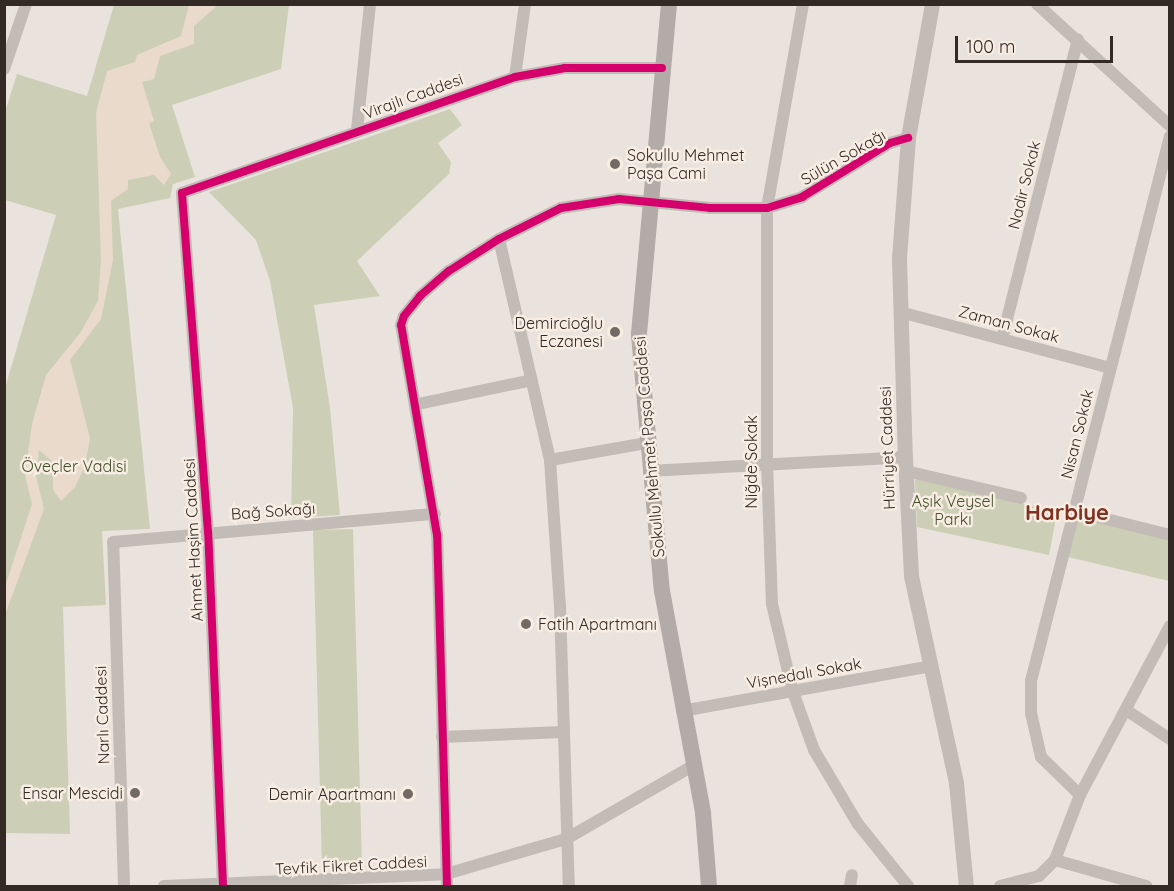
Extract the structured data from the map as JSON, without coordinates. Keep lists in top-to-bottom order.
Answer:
{
  "streets": {
    "main road": ["Sokullu Mehmet Paşa Caddesi"],
    "street": [
      "Virajlı Caddesi",
      "Sülün Sokağı",
      "Nadir Sokak",
      "Zaman Sokak",
      "Nisan Sokak",
      "Hürriyet Caddesi",
      "Niğde Sokak",
      "Bağ Sokağı",
      "Ahmet Haşim Caddesi",
      "Vişnedalı Sokak",
      "Narlı Caddesi",
      "Tevfik Fikret Caddesi"
    ]
  },
  "crossings": [
    ["Virajlı Caddesi", "Sokullu Mehmet Paşa Caddesi"],
    ["Virajlı Caddesi", "Ahmet Haşim Caddesi"],
    ["Sülün Sokağı", "Sokullu Mehmet Paşa Caddesi"],
    ["Sülün Sokağı", "Hürriyet Caddesi"],
    ["Sülün Sokağı", "Niğde Sokak"],
    ["Nadir Sokak", "Zaman Sokak"],
    ["Zaman Sokak", "Nisan Sokak"],
    ["Zaman Sokak", "Hürriyet Caddesi"],
    ["Sokullu Mehmet Paşa Caddesi", "Vişnedalı Sokak"],
    ["Sokullu Mehmet Paşa Caddesi", "Tevfik Fikret Caddesi"],
    ["Hürriyet Caddesi", "Vişnedalı Sokak"],
    ["Niğde Sokak", "Vişnedalı Sokak"],
    ["Bağ Sokağı", "Ahmet Haşim Caddesi"],
    ["Bağ Sokağı", "Narlı Caddesi"],
    ["Ahmet Haşim Caddesi", "Tevfik Fikret Caddesi"]
  ],
  "districts": ["Harbiye"],
  "parks": ["Öveçler Vadisi", "Aşık Veysel Parkı"],
  "places": [
    "Sokullu Mehmet Paşa Cami",
    "Demircioğlu Eczanesi",
    "Fatih Apartmanı",
    "Ensar Mescidi",
    "Demir Apartmanı"
  ],
  "scale_bar": "100 m"
}
